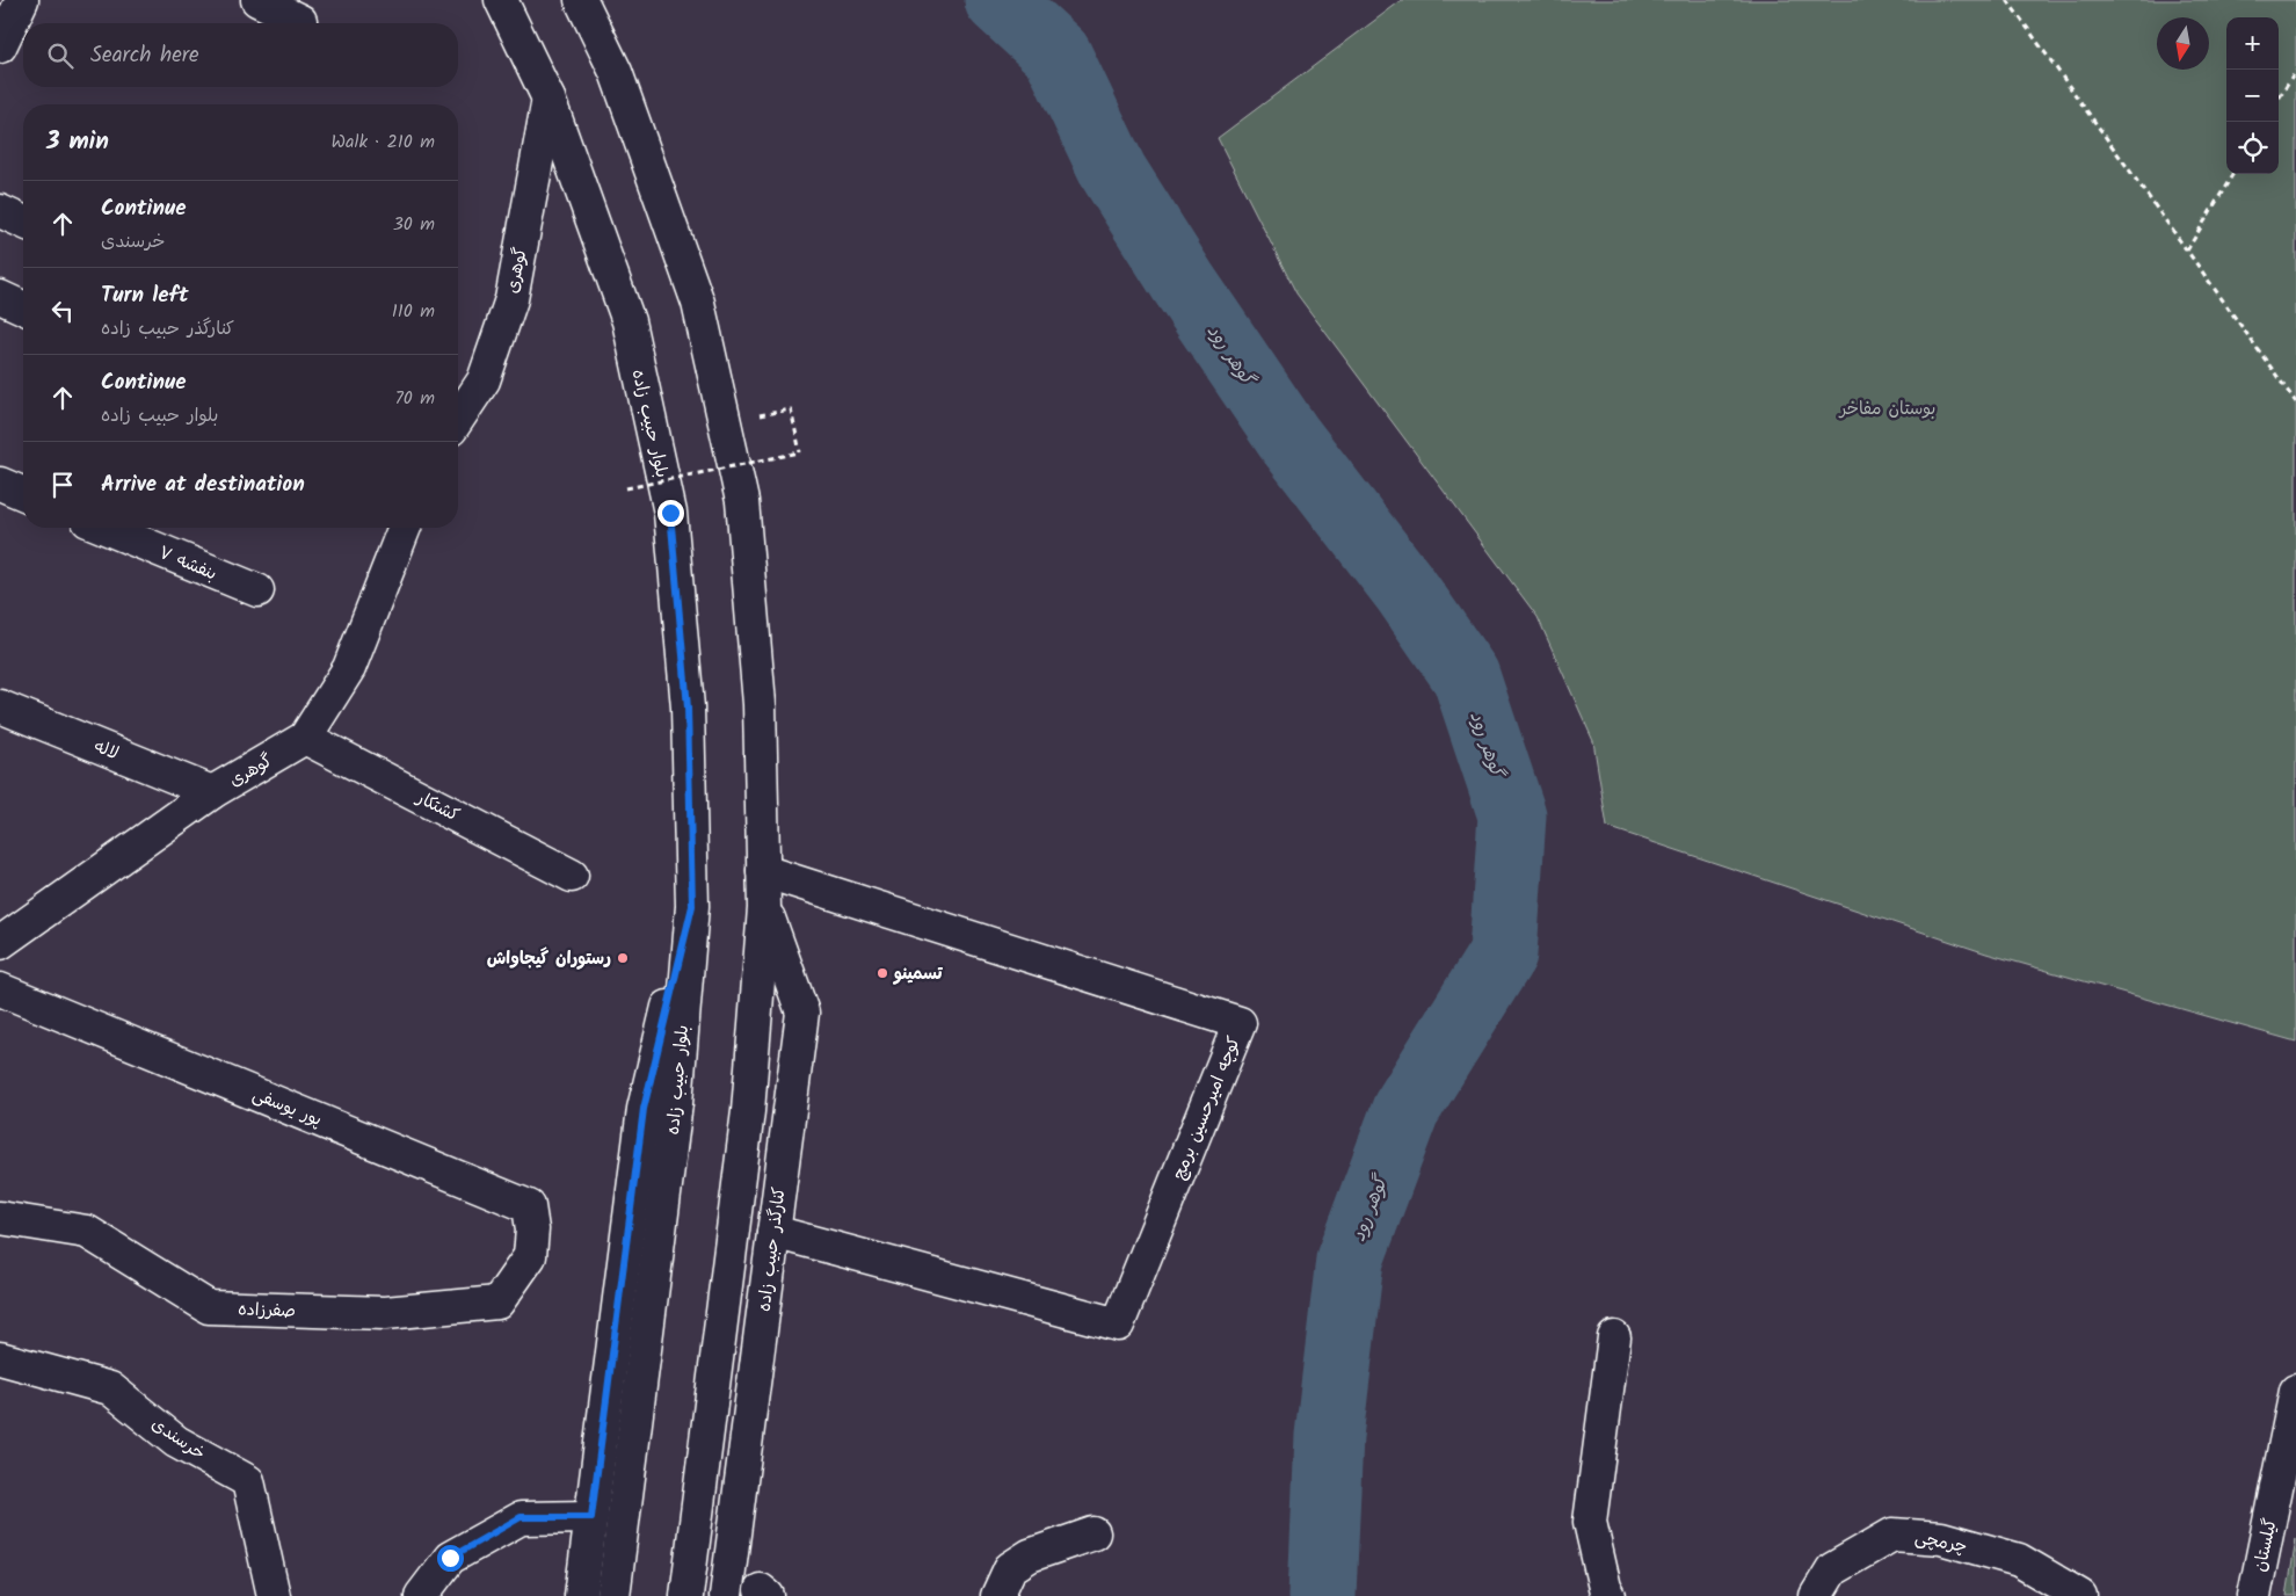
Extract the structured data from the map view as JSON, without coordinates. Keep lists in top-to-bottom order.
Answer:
{
  "streets": {
    "street": [
      "گوهری",
      "بلوار حبیب زاده",
      "بنفشه ۷",
      "لاله",
      "کشتکار",
      "پور یوسفی",
      "کوچه امیرحسین برمچ",
      "کنارگذر حبیب زاده",
      "صفرزاده",
      "خرسندی",
      "چرمچی",
      "گیلستان"
    ]
  },
  "crossings": [
    ["گوهری", "بلوار حبیب زاده"],
    ["گوهری", "لاله"],
    ["گوهری", "کشتکار"],
    ["پور یوسفی", "صفرزاده"],
    ["کوچه امیرحسین برمچ", "کنارگذر حبیب زاده"]
  ],
  "water": ["گوهر رود"],
  "parks": ["بوستان مفاخر"],
  "places": ["رستوران گیجاواش", "تسمینو"],
  "north": "bottom",
  "page": {
    "map_buttons": ["+", "−"],
    "search": "Search here",
    "heading": ["3 min", "Walk · 210 m"],
    "list": [
      ["Continue", "خرسندی", "30 m"],
      ["Turn left", "کنارگذر حبیب زاده", "110 m"],
      ["Continue", "بلوار حبیب زاده", "70 m"],
      "Arrive at destination"
    ]
  }
}
